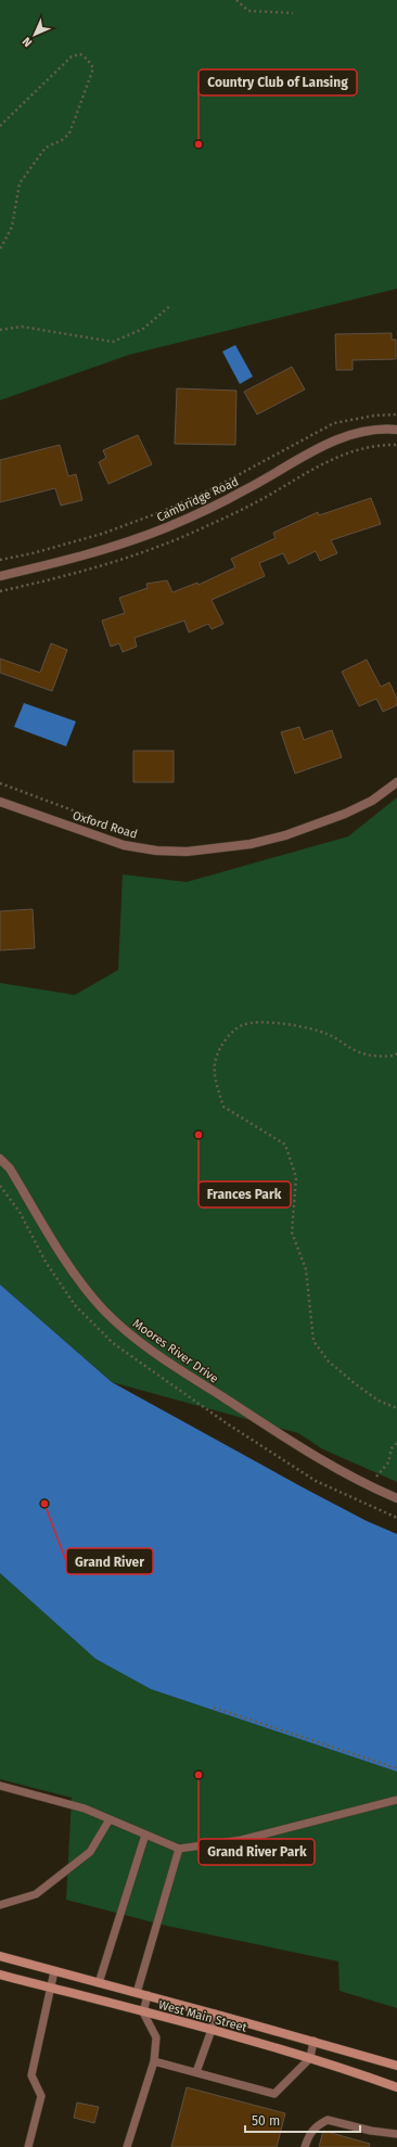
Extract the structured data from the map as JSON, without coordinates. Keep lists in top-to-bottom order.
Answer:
{
  "streets": {
    "main road": ["West Main Street"],
    "street": ["Cambridge Road", "Oxford Road", "Moores River Drive"]
  },
  "places": [
    "Country Club of Lansing",
    "Frances Park",
    "Grand River",
    "Grand River Park"
  ],
  "scale_bar": "50 m",
  "north": "bottom left"
}
